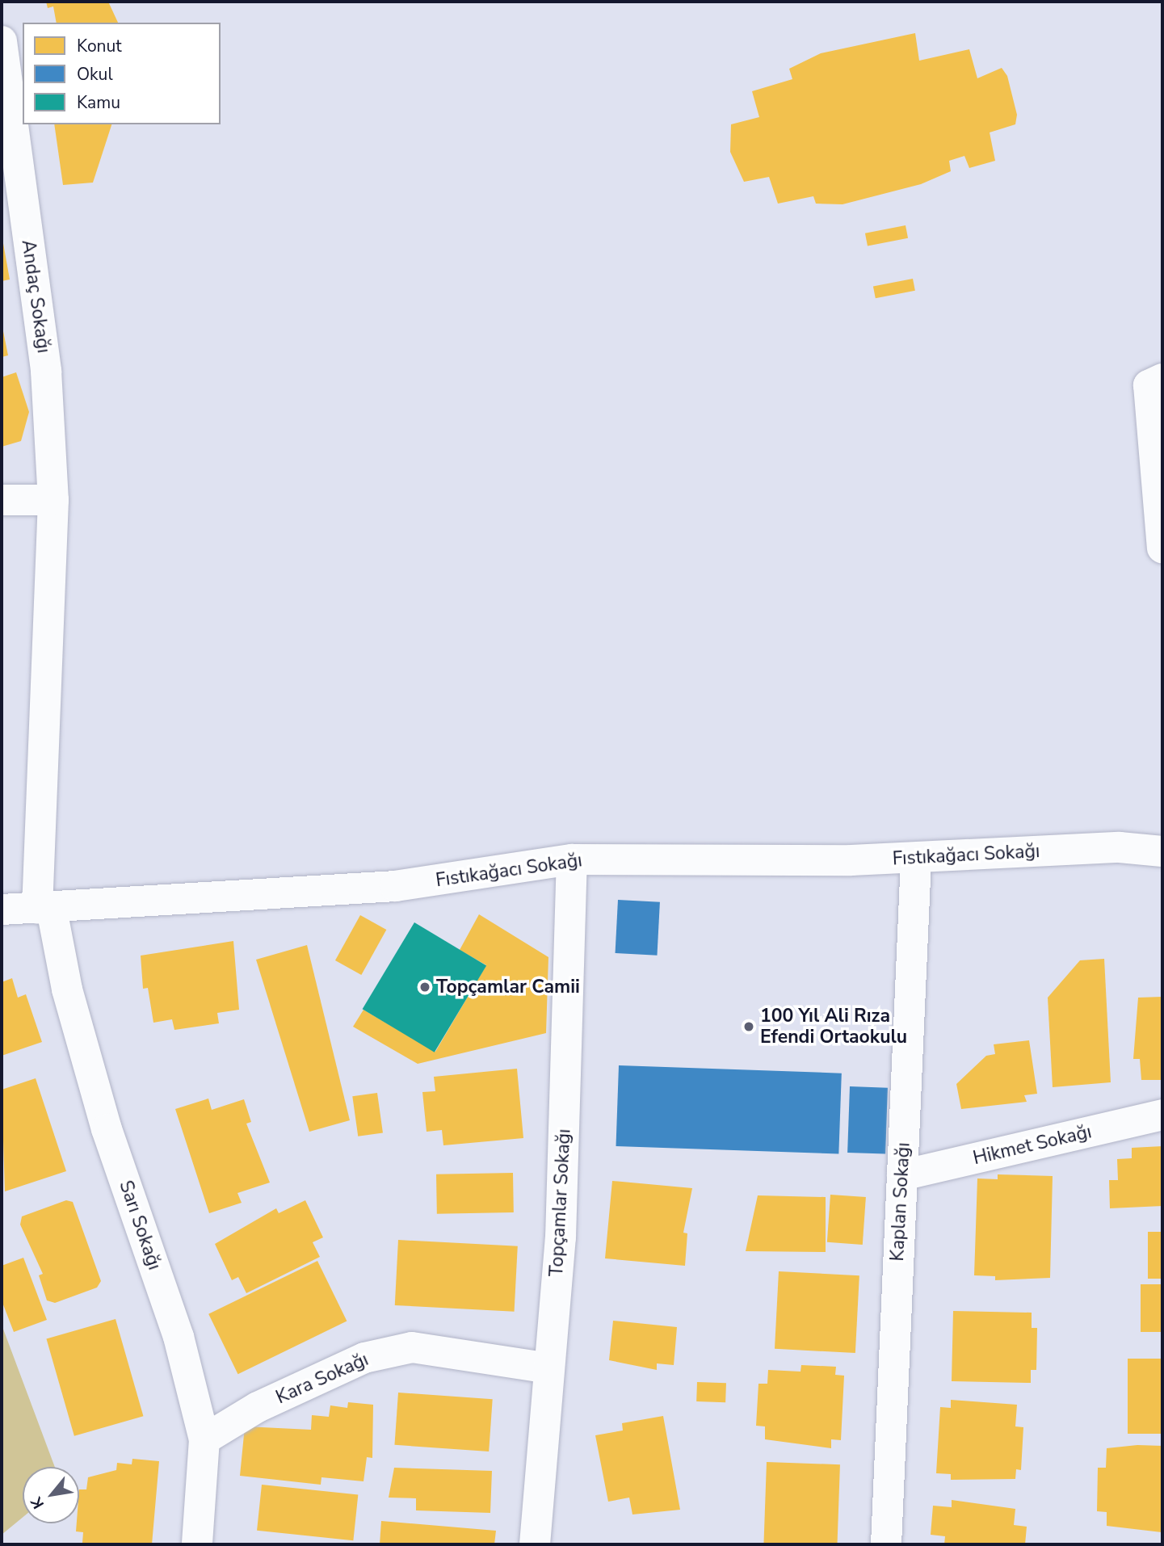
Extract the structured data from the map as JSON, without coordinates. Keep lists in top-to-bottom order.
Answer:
{
  "streets": {
    "street": [
      "Andaç Sokağı",
      "Fıstıkağacı Sokağı",
      "Hikmet Sokağı",
      "Kaplan Sokağı",
      "Topçamlar Sokağı",
      "Sarı Sokağı",
      "Kara Sokağı"
    ]
  },
  "crossings": [
    ["Andaç Sokağı", "Fıstıkağacı Sokağı"],
    ["Andaç Sokağı", "Sarı Sokağı"],
    ["Fıstıkağacı Sokağı", "Kaplan Sokağı"],
    ["Fıstıkağacı Sokağı", "Topçamlar Sokağı"],
    ["Fıstıkağacı Sokağı", "Sarı Sokağı"],
    ["Hikmet Sokağı", "Kaplan Sokağı"],
    ["Topçamlar Sokağı", "Kara Sokağı"],
    ["Sarı Sokağı", "Kara Sokağı"]
  ],
  "places": ["Topçamlar Camii", "100 Yıl Ali Rıza Efendi Ortaokulu"],
  "legend": ["Konut", "Okul", "Kamu"],
  "north": "bottom left"
}
